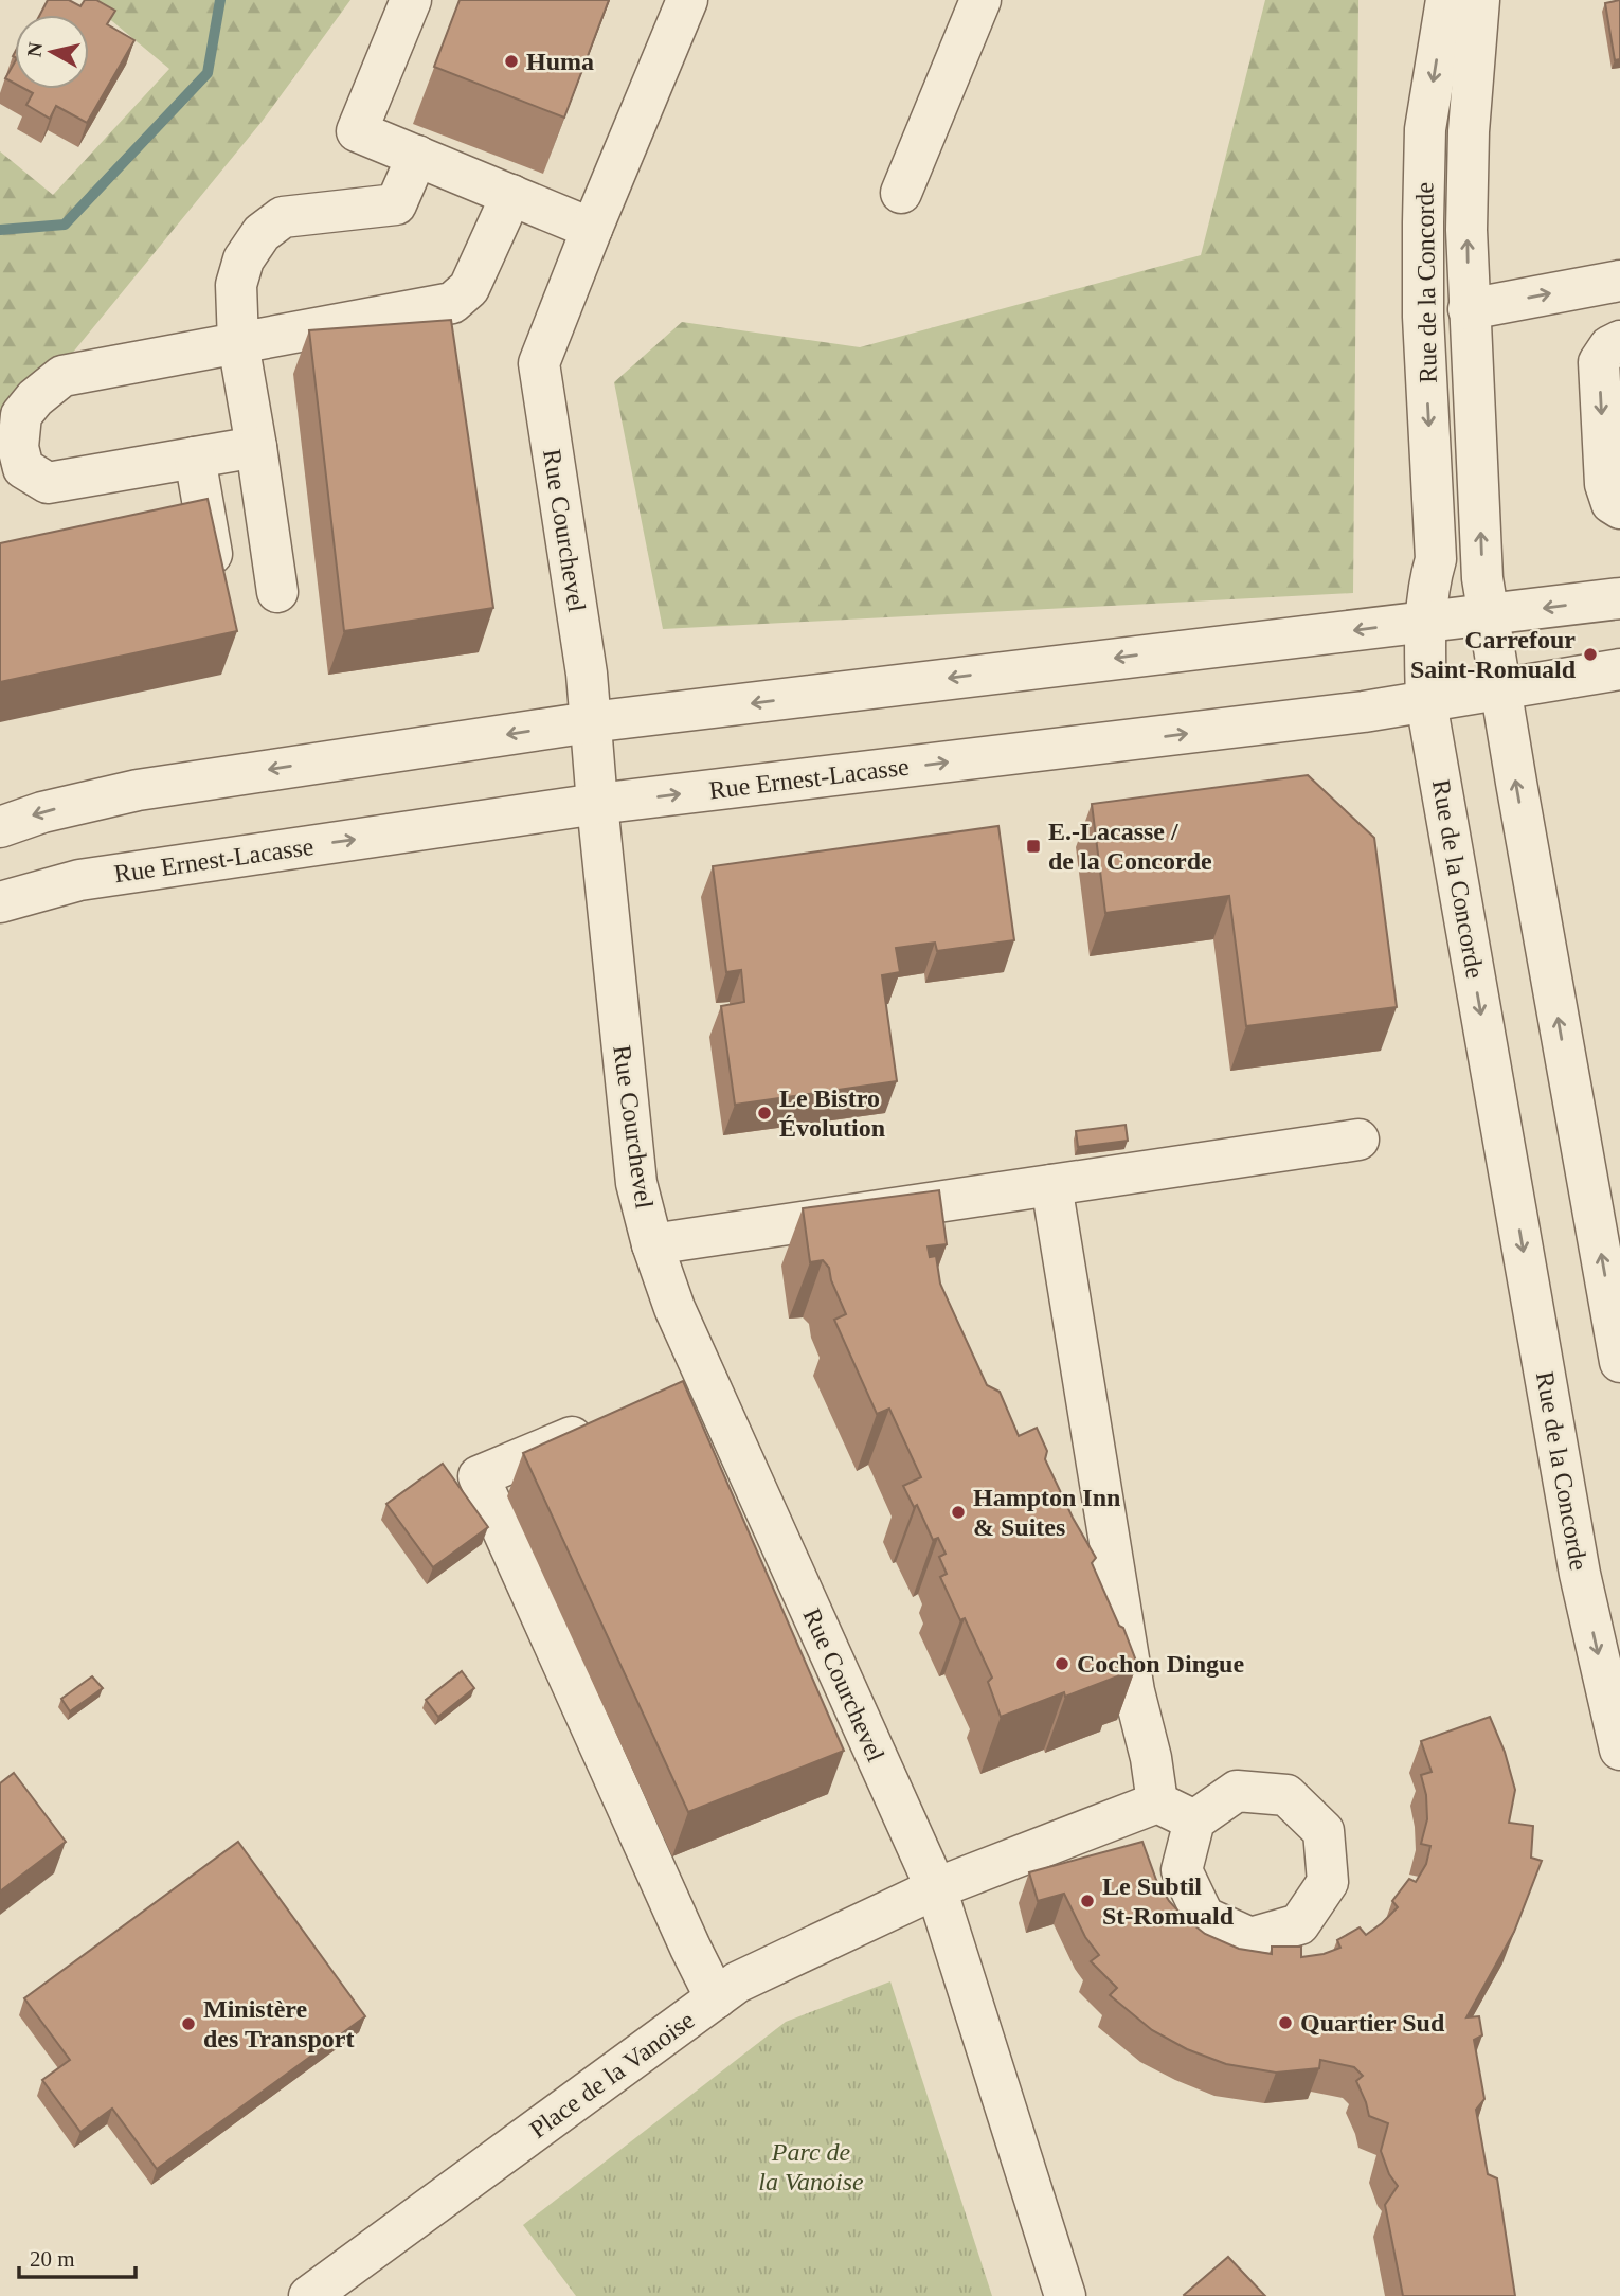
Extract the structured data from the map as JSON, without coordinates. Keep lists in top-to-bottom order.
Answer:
{
  "streets": {
    "street": [
      "Rue de la Concorde",
      "Rue Courchevel",
      "Rue Ernest-Lacasse",
      "Place de la Vanoise"
    ]
  },
  "crossings": [
    ["Rue de la Concorde", "Rue Ernest-Lacasse"],
    ["Rue Courchevel", "Rue Ernest-Lacasse"],
    ["Rue Courchevel", "Place de la Vanoise"]
  ],
  "parks": ["Parc de la Vanoise"],
  "places": {
    "other": [
      "Huma",
      "Carrefour Saint-Romuald",
      "Le Bistro Évolution",
      "Hampton Inn & Suites",
      "Cochon Dingue",
      "Le Subtil St-Romuald",
      "Quartier Sud",
      "Ministère des Transport"
    ],
    "transit": ["E.-Lacasse / de la Concorde"]
  },
  "scale_bar": "20 m",
  "north": "left"
}
